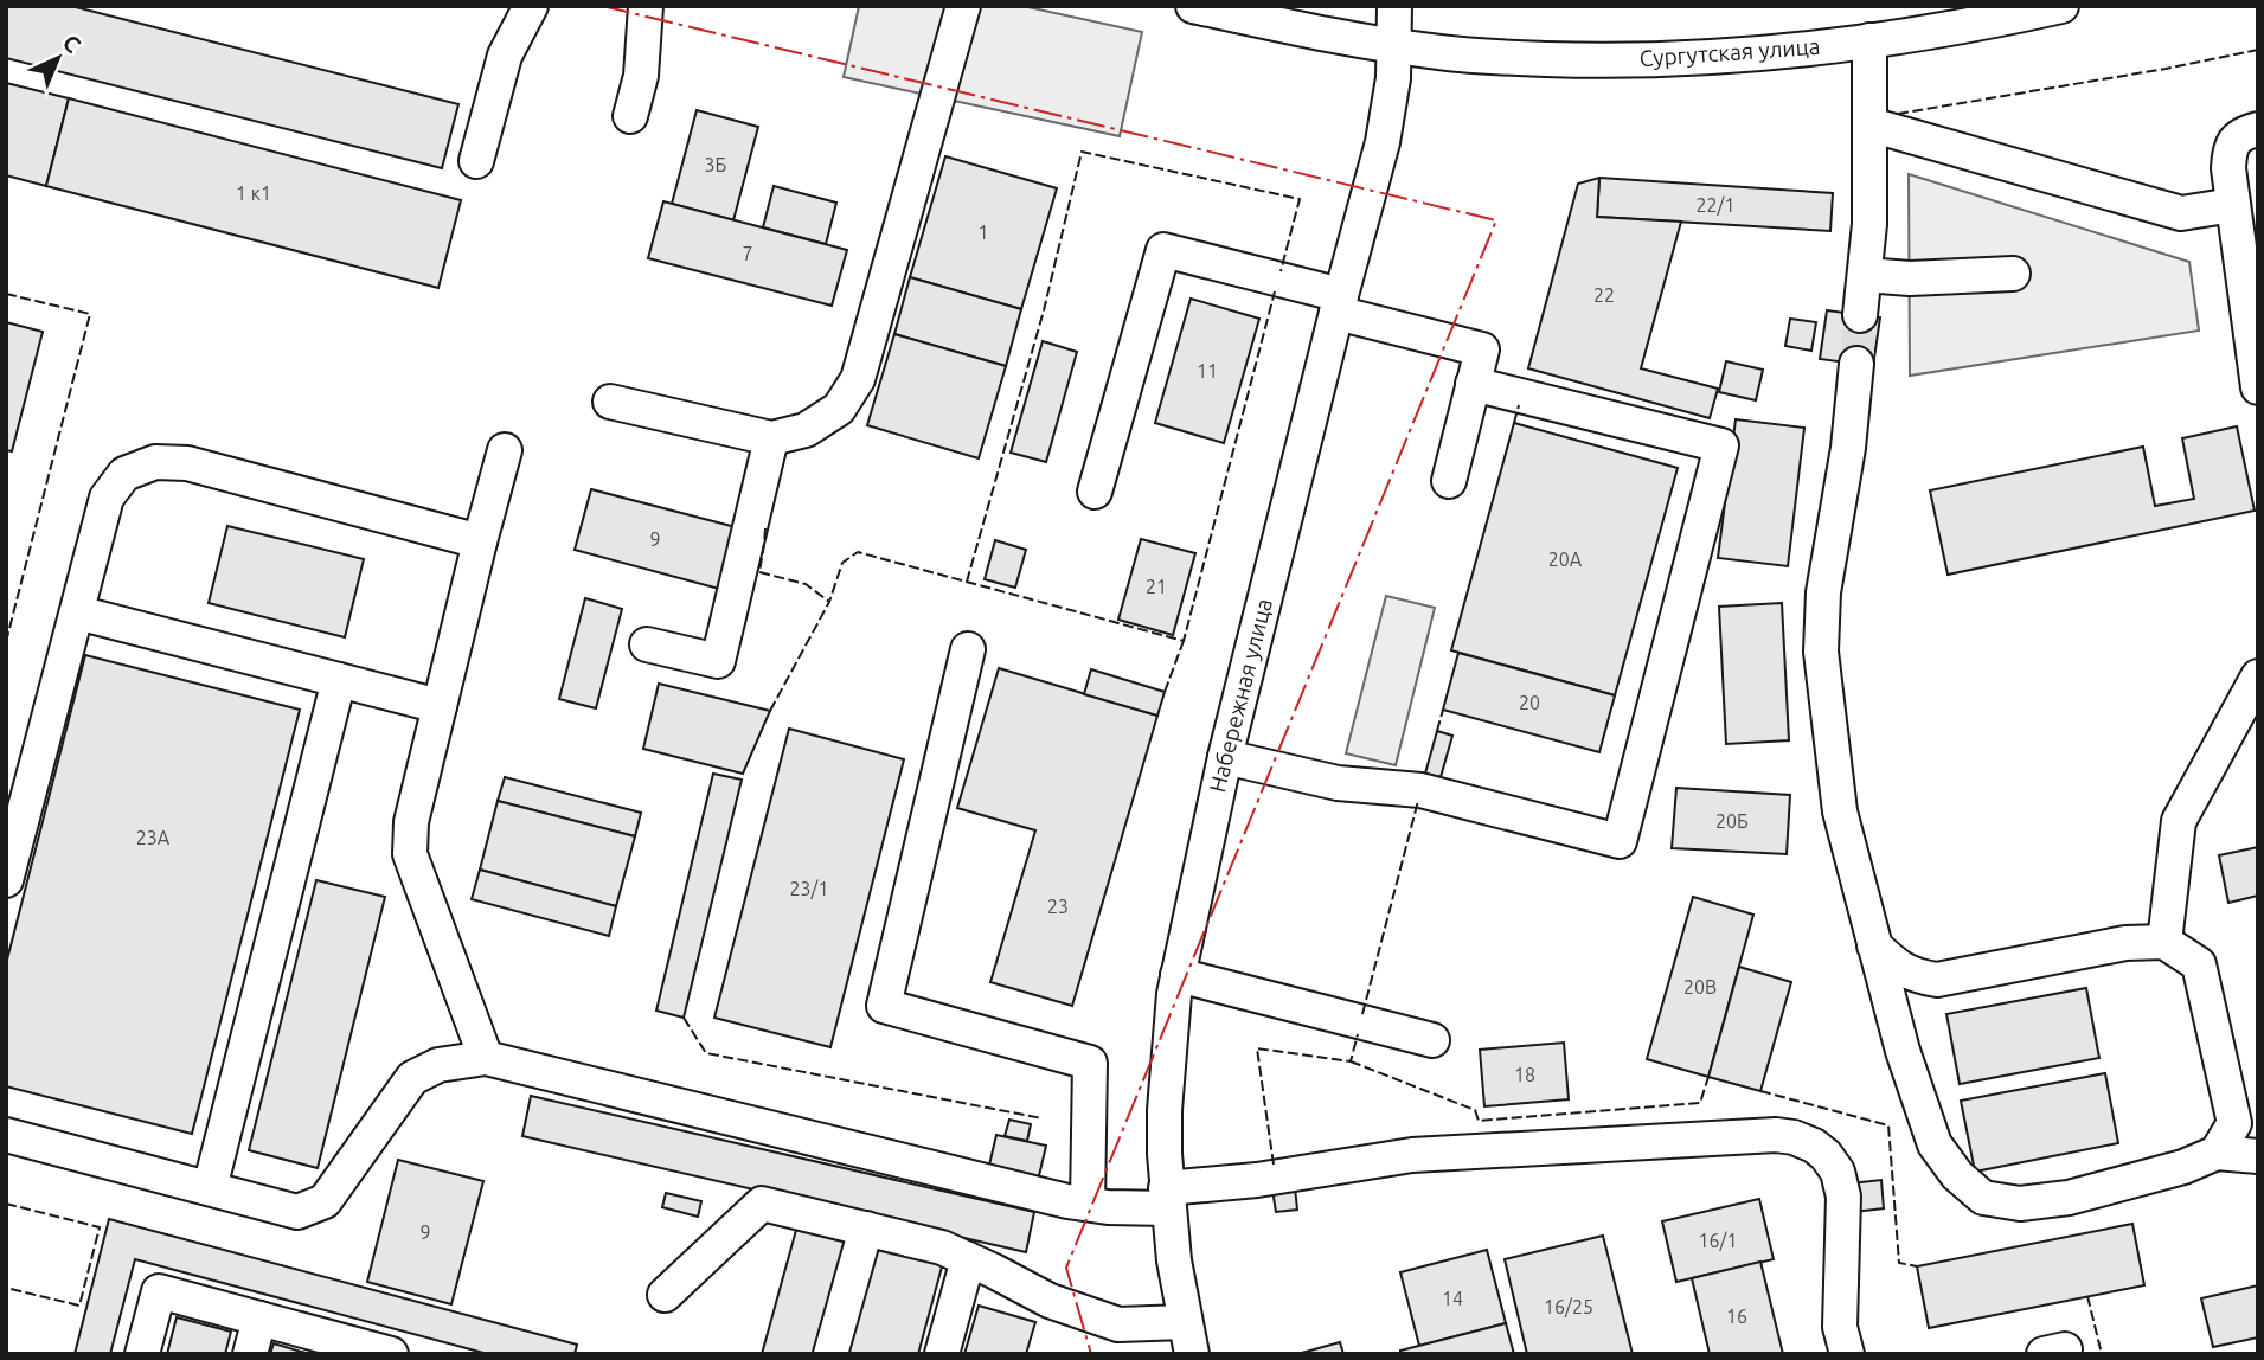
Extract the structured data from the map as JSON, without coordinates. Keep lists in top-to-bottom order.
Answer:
{
  "streets": {
    "street": ["Сургутская улица", "Набережная улица"]
  },
  "crossings": [
    ["Сургутская улица", "Набережная улица"]
  ],
  "house_numbers": [
    "3Б",
    "1 к1",
    "22/1",
    "1",
    "7",
    "22",
    "11",
    "9",
    "20А",
    "21",
    "20",
    "20Б",
    "23А",
    "23/1",
    "23",
    "20В",
    "18",
    "9",
    "16/1",
    "14",
    "16/25",
    "16"
  ],
  "north": "top right"
}
